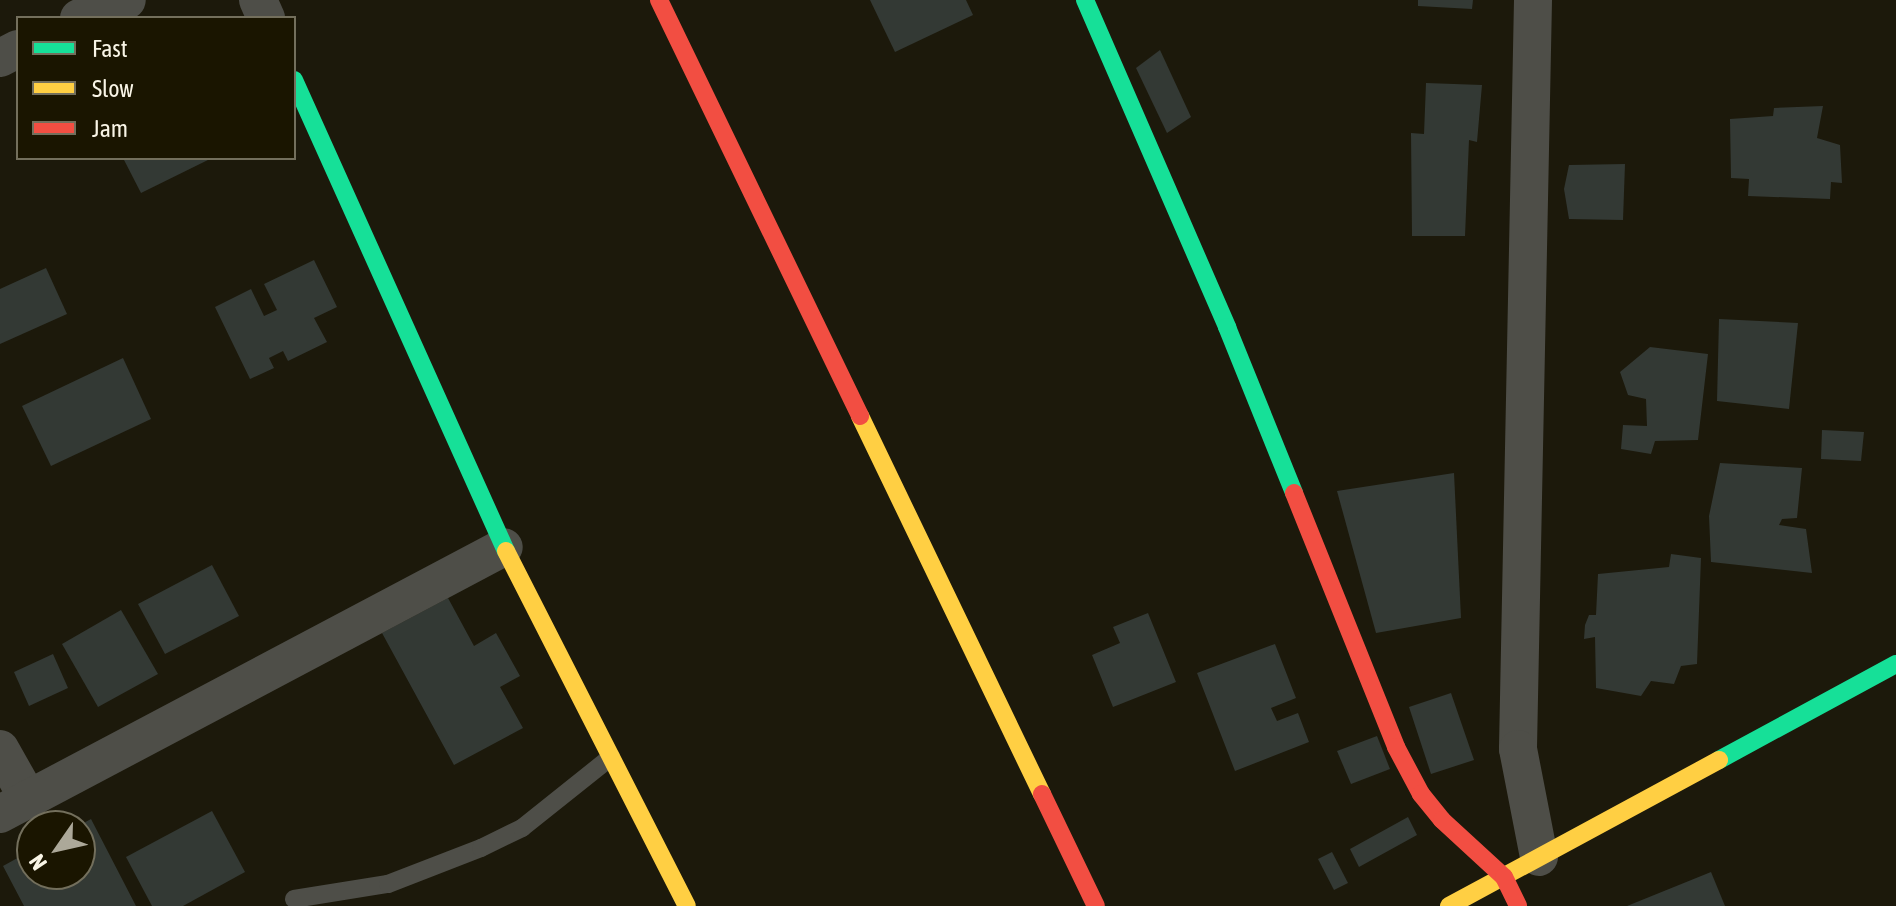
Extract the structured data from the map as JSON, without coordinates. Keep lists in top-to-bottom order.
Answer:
{
  "legend": ["Fast", "Slow", "Jam"],
  "north": "bottom left"
}
